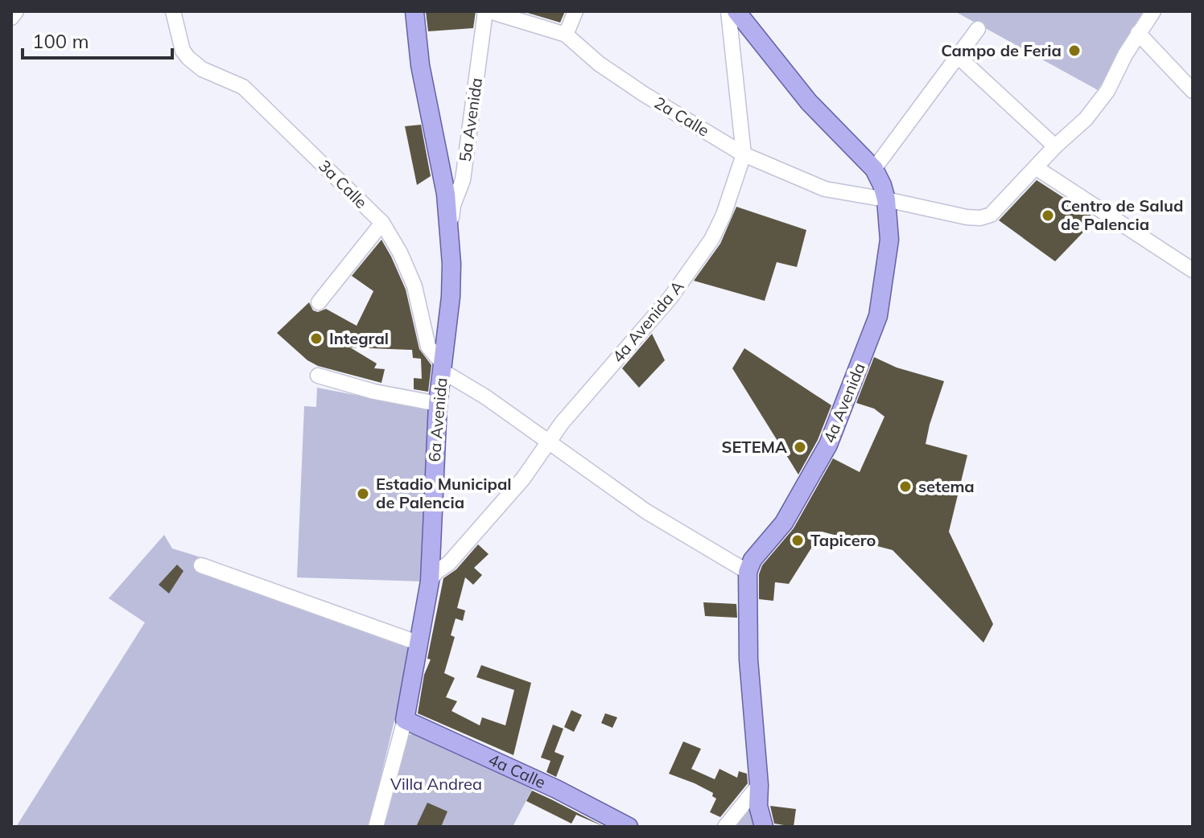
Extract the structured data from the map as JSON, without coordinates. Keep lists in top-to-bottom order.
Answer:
{
  "streets": {
    "main road": ["4a Avenida", "6a Avenida", "4a Calle"],
    "street": [
      "2a Calle",
      "5a Avenida",
      "3a Calle",
      "4a Avenida A"
    ]
  },
  "crossings": [
    ["2a Calle", "5a Avenida"],
    ["2a Calle", "4a Avenida A"],
    ["2a Calle", "4a Avenida"],
    ["5a Avenida", "6a Avenida"],
    ["3a Calle", "4a Avenida A"],
    ["3a Calle", "4a Avenida"],
    ["3a Calle", "6a Avenida"],
    ["4a Avenida A", "6a Avenida"],
    ["6a Avenida", "4a Calle"]
  ],
  "parks": ["Villa Andrea"],
  "places": [
    "Campo de Feria",
    "Centro de Salud de Palencia",
    "Integral",
    "SETEMA",
    "setema",
    "Estadio Municipal de Palencia",
    "Tapicero"
  ],
  "scale_bar": "100 m"
}
